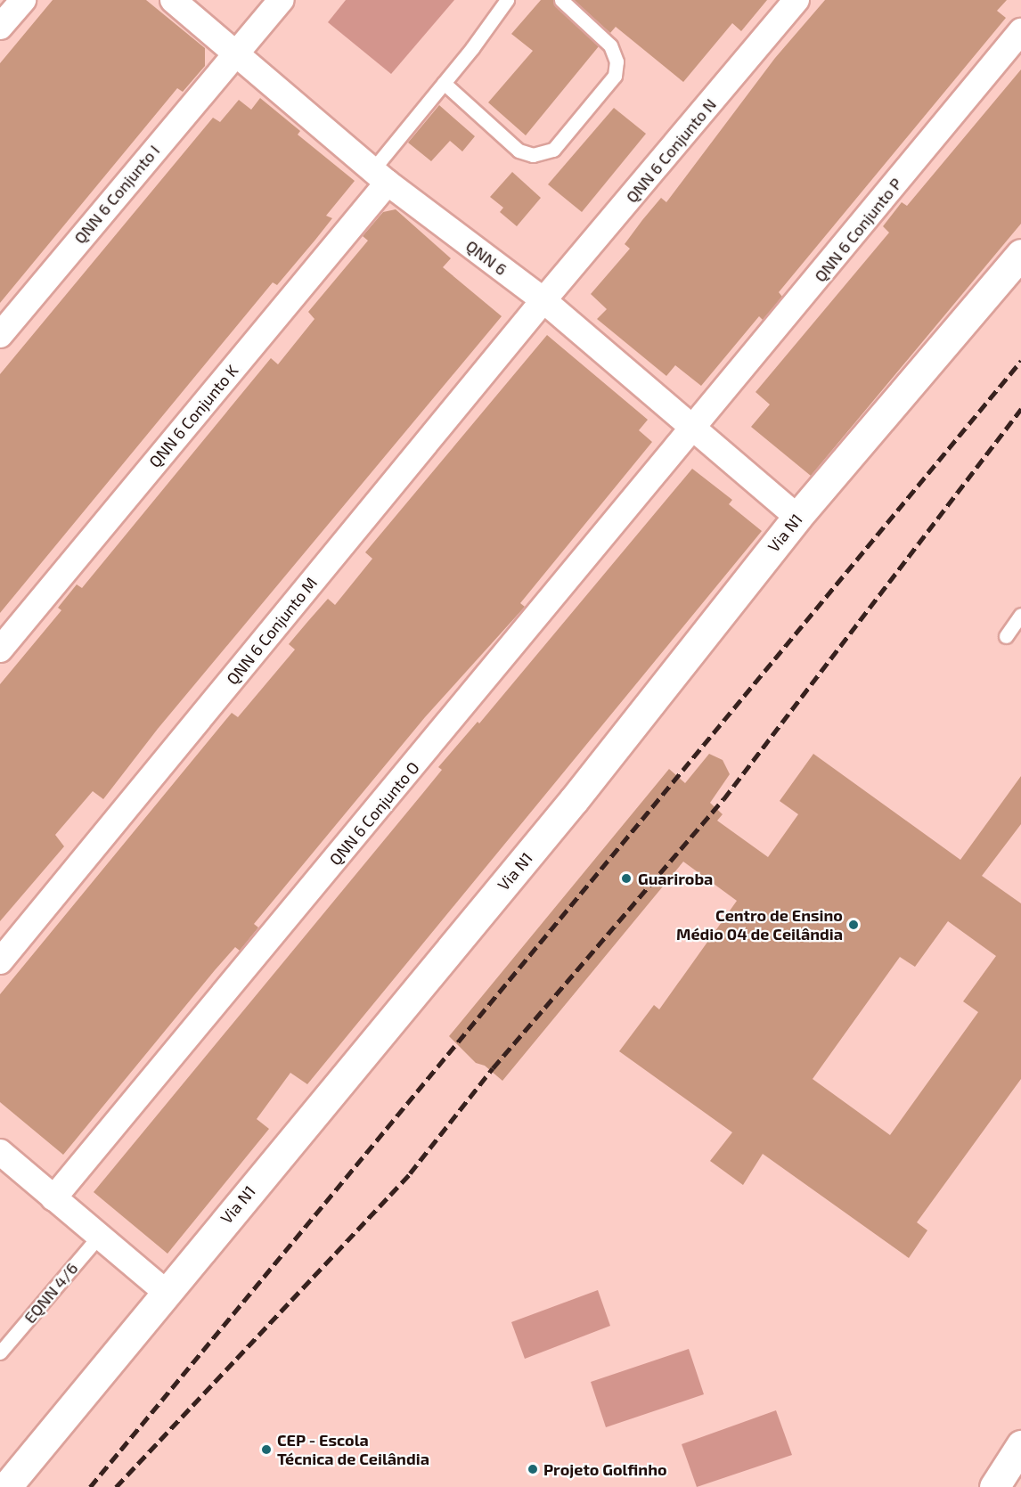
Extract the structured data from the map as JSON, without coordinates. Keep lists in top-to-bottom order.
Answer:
{
  "streets": {
    "street": [
      "QNN 6 Conjunto N",
      "QNN 6 Conjunto I",
      "QNN 6 Conjunto P",
      "QNN 6",
      "QNN 6 Conjunto K",
      "Via N1",
      "QNN 6 Conjunto M",
      "QNN 6 Conjunto O"
    ],
    "lane": ["EQNN 4/6"]
  },
  "crossings": [
    ["QNN 6 Conjunto N", "QNN 6"],
    ["QNN 6 Conjunto N", "QNN 6 Conjunto M"],
    ["QNN 6 Conjunto I", "QNN 6"],
    ["QNN 6 Conjunto P", "QNN 6"],
    ["QNN 6 Conjunto P", "QNN 6 Conjunto O"],
    ["QNN 6", "QNN 6 Conjunto K"],
    ["QNN 6", "Via N1"],
    ["QNN 6", "QNN 6 Conjunto M"],
    ["QNN 6", "QNN 6 Conjunto O"]
  ],
  "places": [
    "Guariroba",
    "Centro de Ensino Médio 04 de Ceilândia",
    "CEP - Escola Técnica de Ceilândia",
    "Projeto Golfinho"
  ]
}
